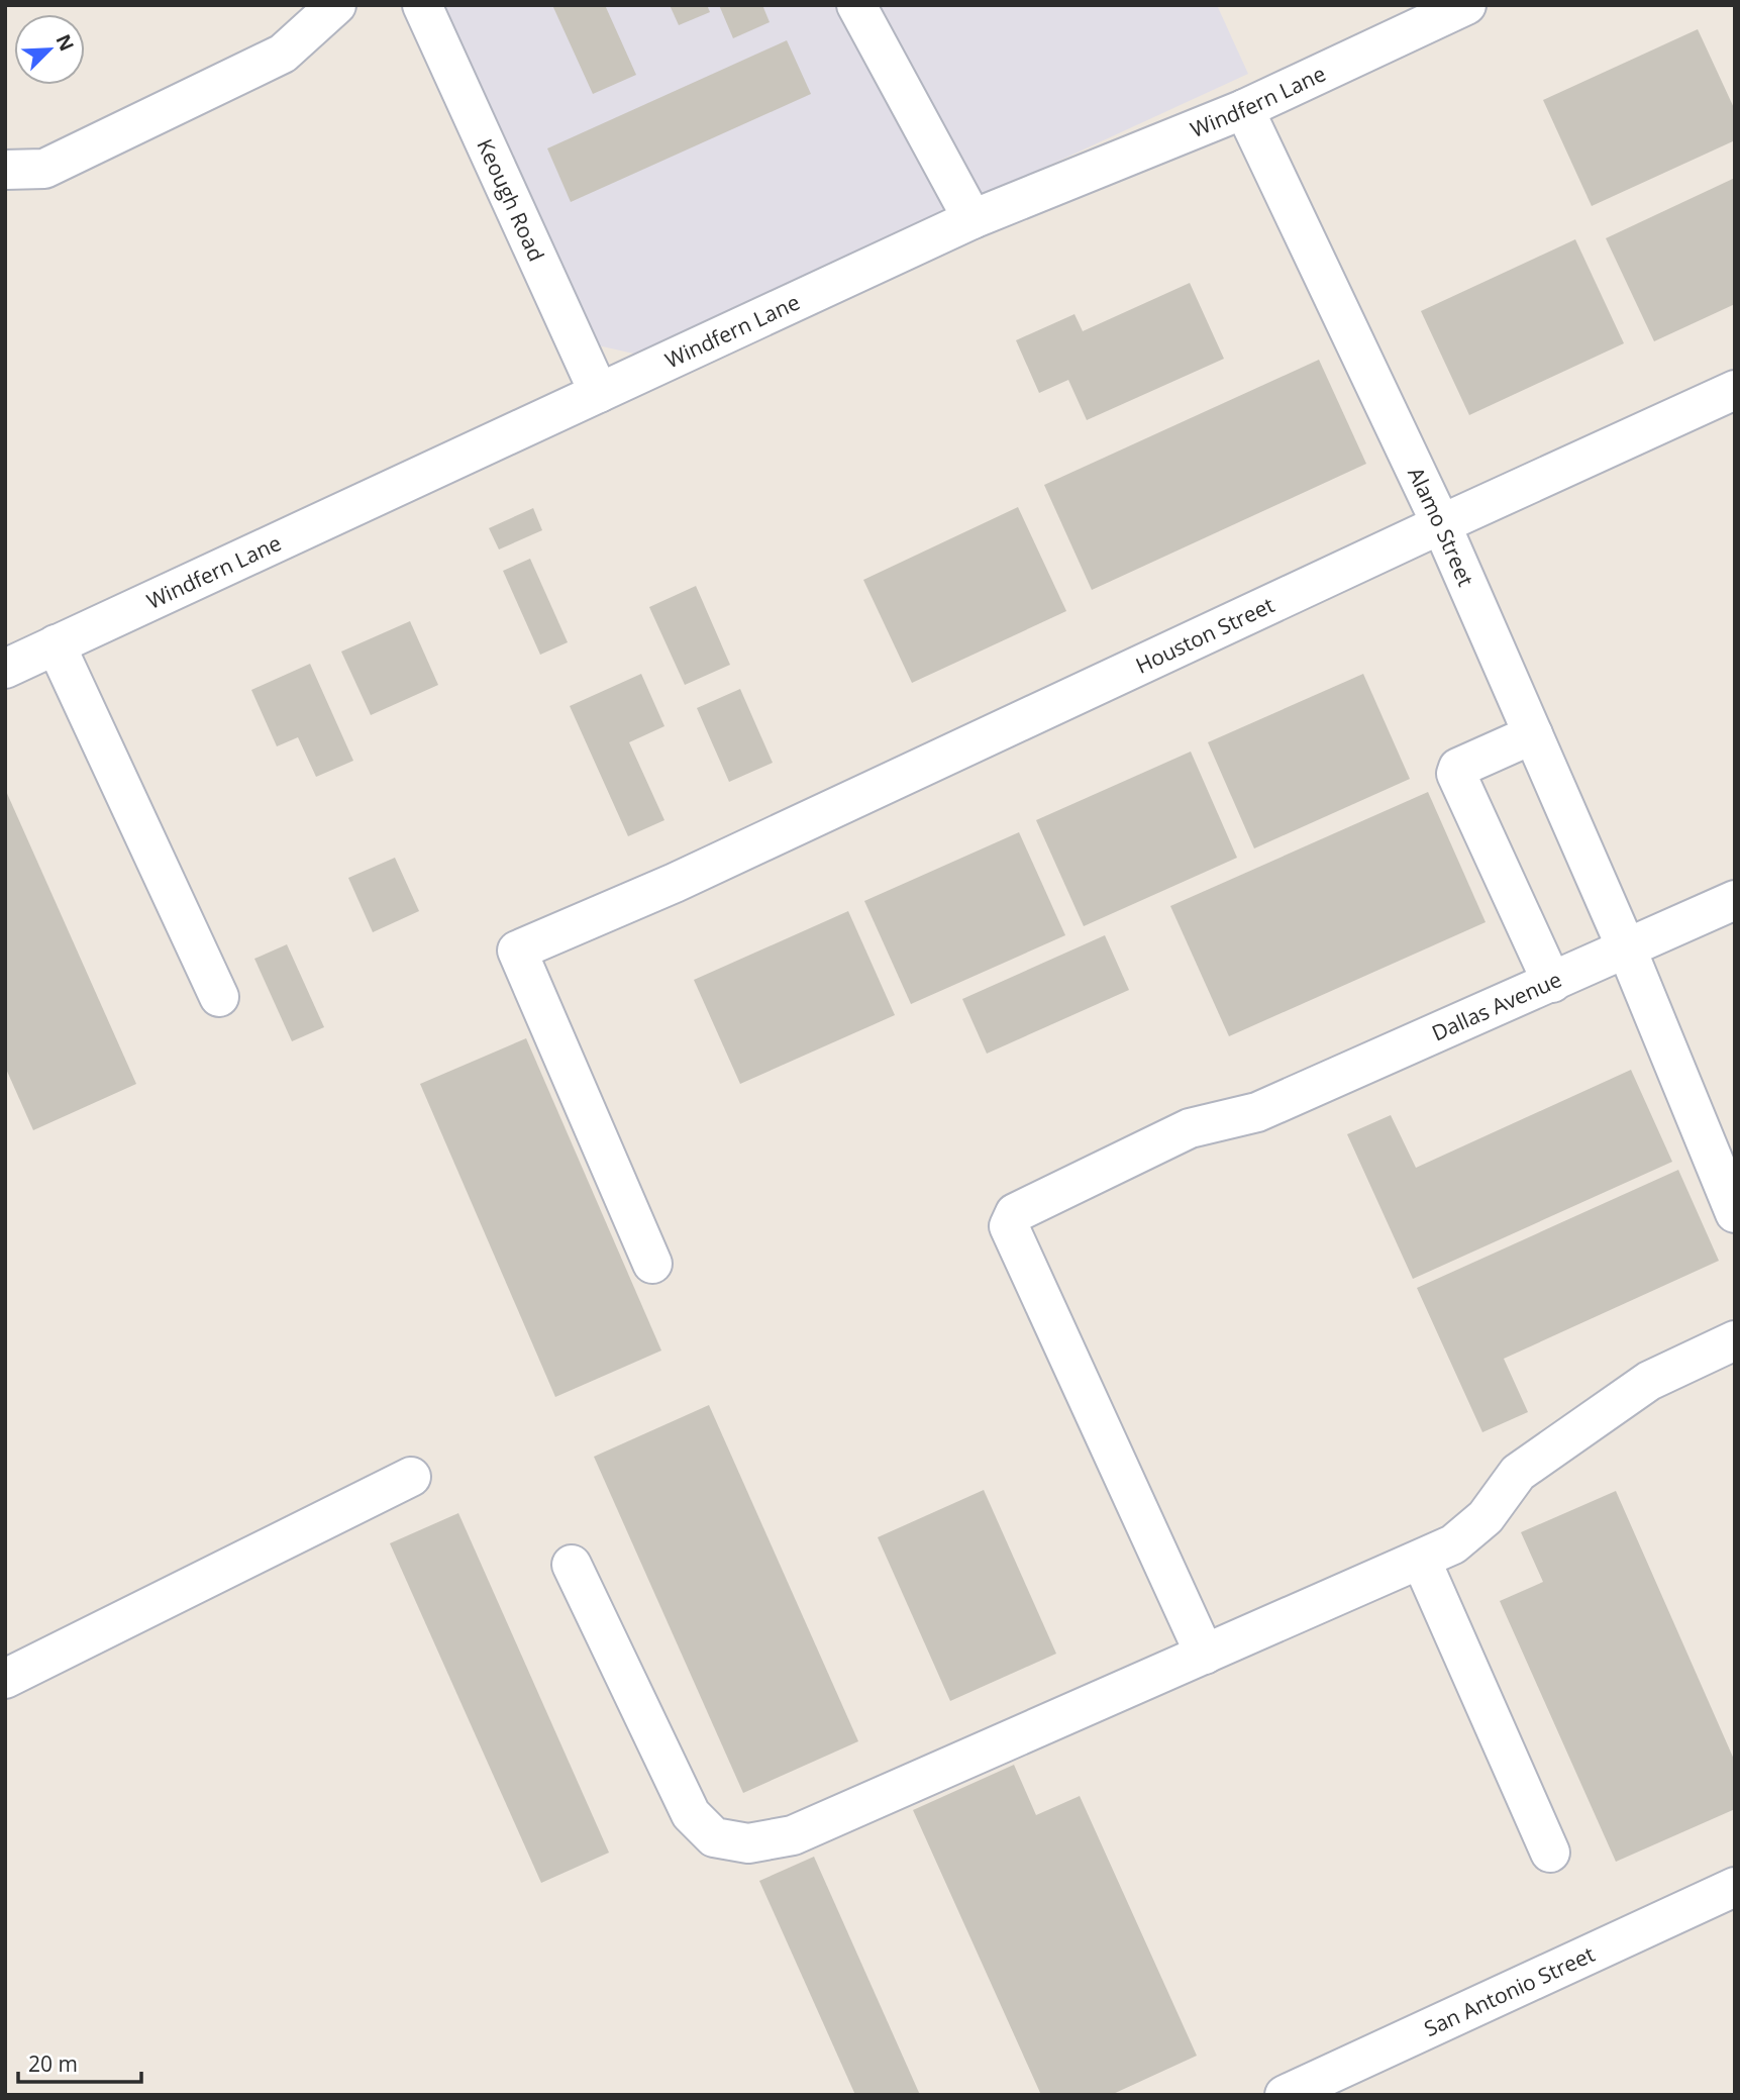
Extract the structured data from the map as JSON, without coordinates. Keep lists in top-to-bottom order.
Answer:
{
  "streets": {
    "street": [
      "Windfern Lane",
      "Keough Road",
      "Alamo Street",
      "Houston Street",
      "Dallas Avenue",
      "San Antonio Street"
    ]
  },
  "crossings": [
    ["Windfern Lane", "Keough Road"],
    ["Windfern Lane", "Alamo Street"],
    ["Alamo Street", "Houston Street"],
    ["Alamo Street", "Dallas Avenue"]
  ],
  "scale_bar": "20 m",
  "north": "top right"
}
